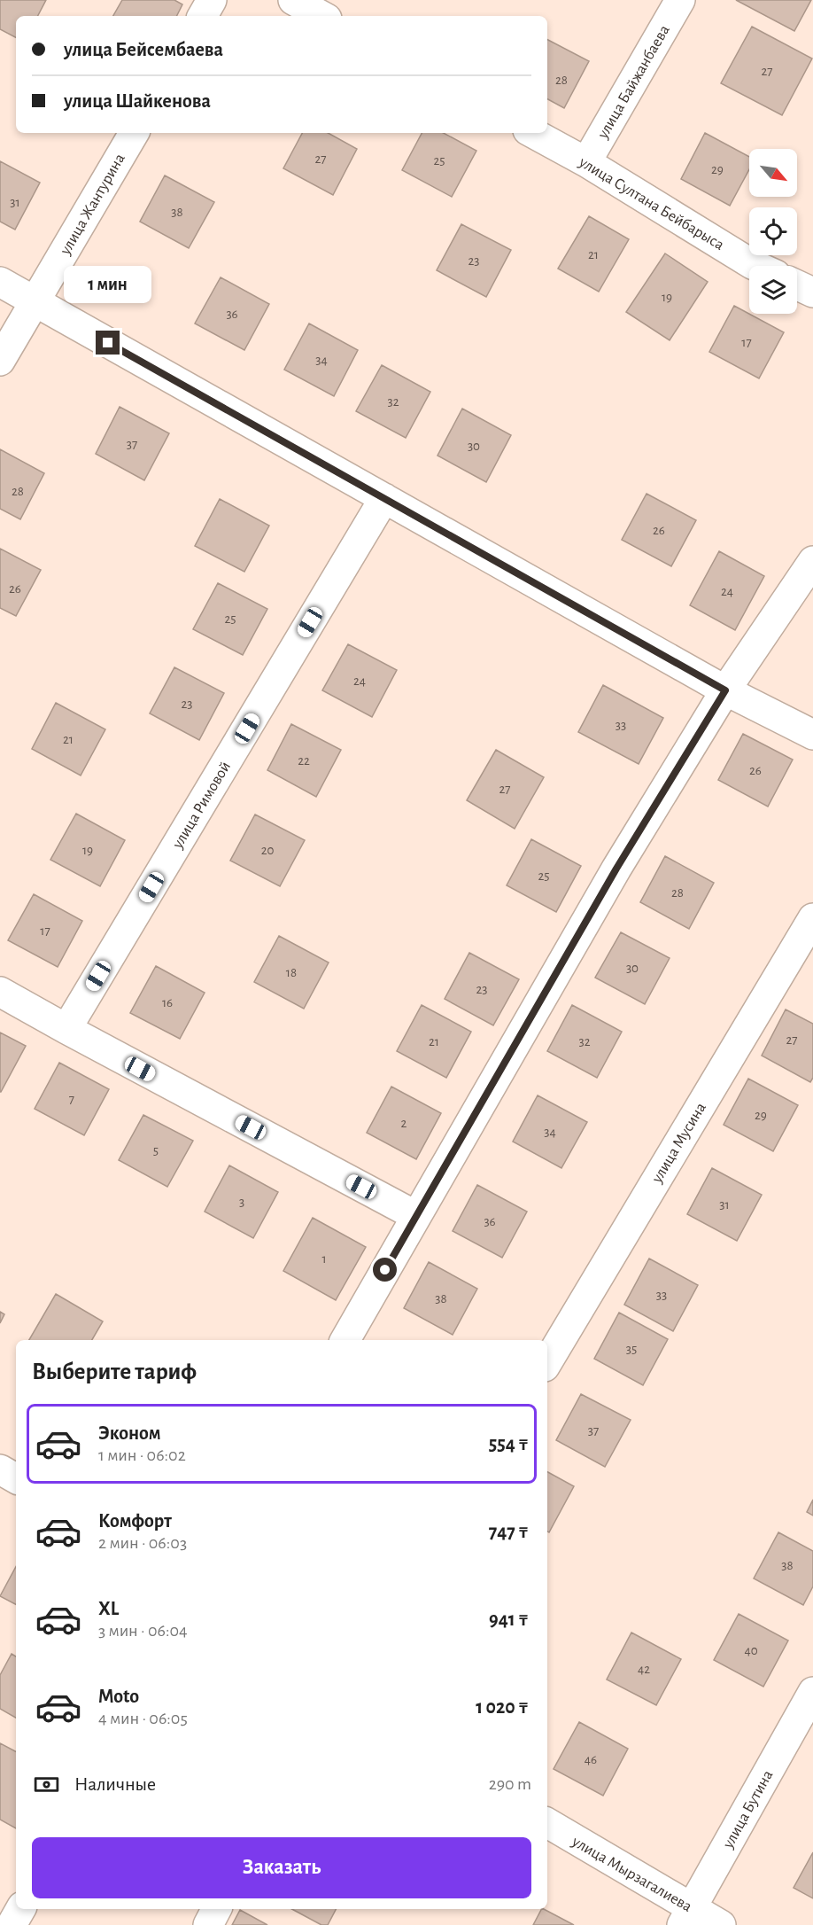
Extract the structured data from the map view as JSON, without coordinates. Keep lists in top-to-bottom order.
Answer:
{
  "streets": {
    "street": [
      "улица Байжанбаева",
      "улица Султана Бейбарыса",
      "улица Жантурина",
      "улица Римовой",
      "улица Мусина",
      "улица Бутина",
      "улица Мырзагалиева"
    ]
  },
  "crossings": [
    ["улица Байжанбаева", "улица Султана Бейбарыса"],
    ["улица Бутина", "улица Мырзагалиева"]
  ],
  "house_numbers": [
    "27",
    "28",
    "27",
    "25",
    "29",
    "31",
    "38",
    "21",
    "23",
    "19",
    "36",
    "17",
    "34",
    "32",
    "37",
    "30",
    "28",
    "26",
    "26",
    "24",
    "25",
    "24",
    "23",
    "33",
    "21",
    "22",
    "26",
    "27",
    "19",
    "20",
    "25",
    "28",
    "17",
    "30",
    "18",
    "23",
    "16",
    "27",
    "21",
    "32",
    "7",
    "29",
    "2",
    "34",
    "5",
    "3",
    "31",
    "36",
    "1",
    "33",
    "38",
    "35",
    "37",
    "38",
    "40",
    "42",
    "46"
  ],
  "north": "bottom right",
  "page": {
    "banner": ["улица Бейсембаева", "улица Шайкенова"],
    "bubble": "1 мин",
    "heading": "Выберите тариф",
    "list": [
      {
        "name": "Эконом",
        "note": "1 мин · 06:02",
        "value": "554 ₸"
      },
      {
        "name": "Комфорт",
        "note": "2 мин · 06:03",
        "value": "747 ₸"
      },
      {
        "name": "XL",
        "note": "3 мин · 06:04",
        "value": "941 ₸"
      },
      {
        "name": "Moto",
        "note": "4 мин · 06:05",
        "value": "1 020 ₸"
      }
    ],
    "pay": ["Наличные", "290 m"],
    "buttons": "Заказать"
  }
}
